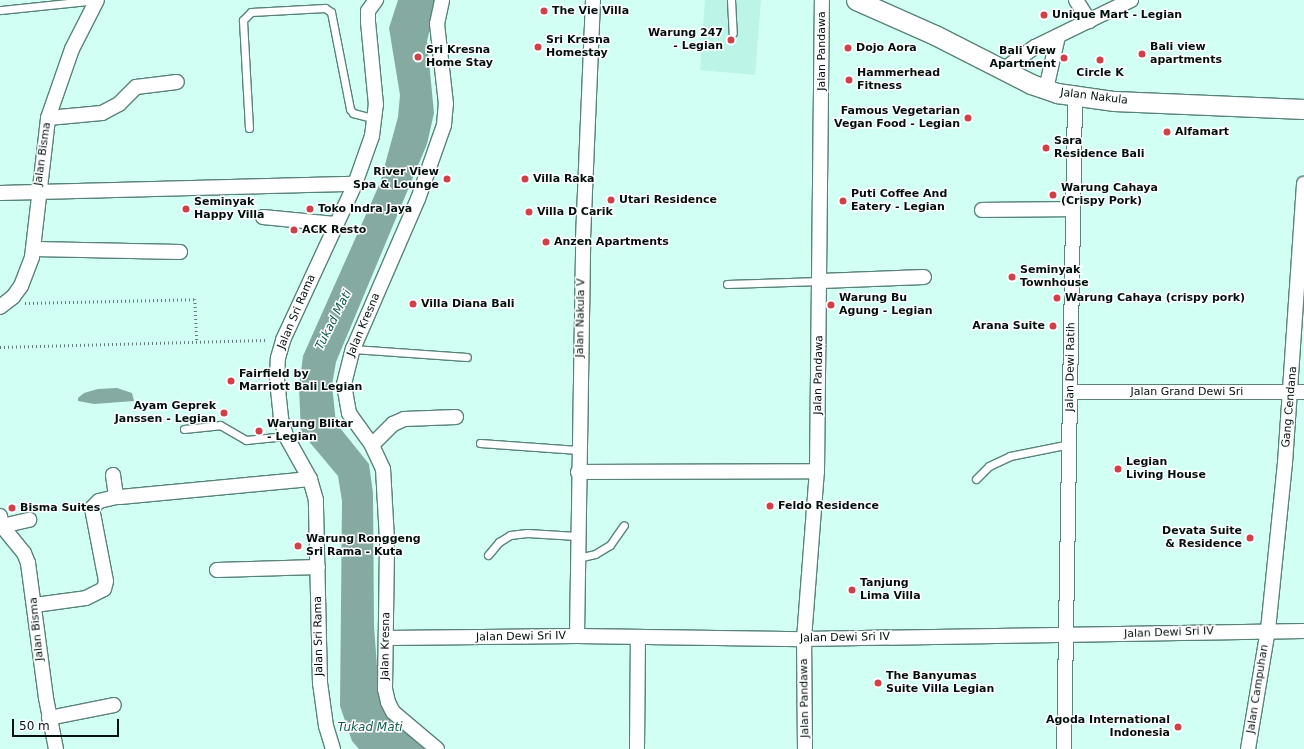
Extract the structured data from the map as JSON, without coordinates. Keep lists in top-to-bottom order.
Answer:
{
  "streets": {
    "main road": ["Jalan Nakula"],
    "street": [
      "Jalan Pandawa",
      "Jalan Bisma",
      "Jalan Sri Rama",
      "Jalan Nakula V",
      "Jalan Kresna",
      "Jalan Dewi Ratih",
      "Jalan Grand Dewi Sri",
      "Gang Cendana",
      "Jalan Dewi Sri IV",
      "Jalan Campuhan"
    ]
  },
  "crossings": [
    ["Jalan Pandawa", "Jalan Dewi Sri IV"],
    ["Jalan Nakula", "Jalan Dewi Ratih"],
    ["Jalan Nakula V", "Jalan Dewi Sri IV"],
    ["Jalan Kresna", "Jalan Dewi Sri IV"],
    ["Jalan Dewi Ratih", "Jalan Grand Dewi Sri"],
    ["Jalan Dewi Ratih", "Jalan Dewi Sri IV"],
    ["Jalan Grand Dewi Sri", "Gang Cendana"],
    ["Gang Cendana", "Jalan Dewi Sri IV"],
    ["Gang Cendana", "Jalan Campuhan"],
    ["Jalan Dewi Sri IV", "Jalan Campuhan"]
  ],
  "water": ["Tukad Mati"],
  "places": [
    "The Vie Villa",
    "Unique Mart - Legian",
    "Warung 247 - Legian",
    "Sri Kresna Homestay",
    "Dojo Aora",
    "Bali view apartments",
    "Sri Kresna Home Stay",
    "Bali View Apartment",
    "Circle K",
    "Hammerhead Fitness",
    "Famous Vegetarian Vegan Food - Legian",
    "Alfamart",
    "Sara Residence Bali",
    "River View Spa & Lounge",
    "Villa Raka",
    "Warung Cahaya (Crispy Pork)",
    "Utari Residence",
    "Puti Coffee And Eatery - Legian",
    "Seminyak Happy Villa",
    "Toko Indra Jaya",
    "Villa D Carik",
    "ACK Resto",
    "Anzen Apartments",
    "Seminyak Townhouse",
    "Warung Cahaya (crispy pork)",
    "Villa Diana Bali",
    "Warung Bu Agung - Legian",
    "Arana Suite",
    "Fairfield by Marriott Bali Legian",
    "Ayam Geprek Janssen - Legian",
    "Warung Blitar - Legian",
    "Legian Living House",
    "Feldo Residence",
    "Bisma Suites",
    "Devata Suite & Residence",
    "Warung Ronggeng Sri Rama - Kuta",
    "Tanjung Lima Villa",
    "The Banyumas Suite Villa Legian",
    "Agoda International Indonesia"
  ],
  "scale_bar": "50 m"
}
